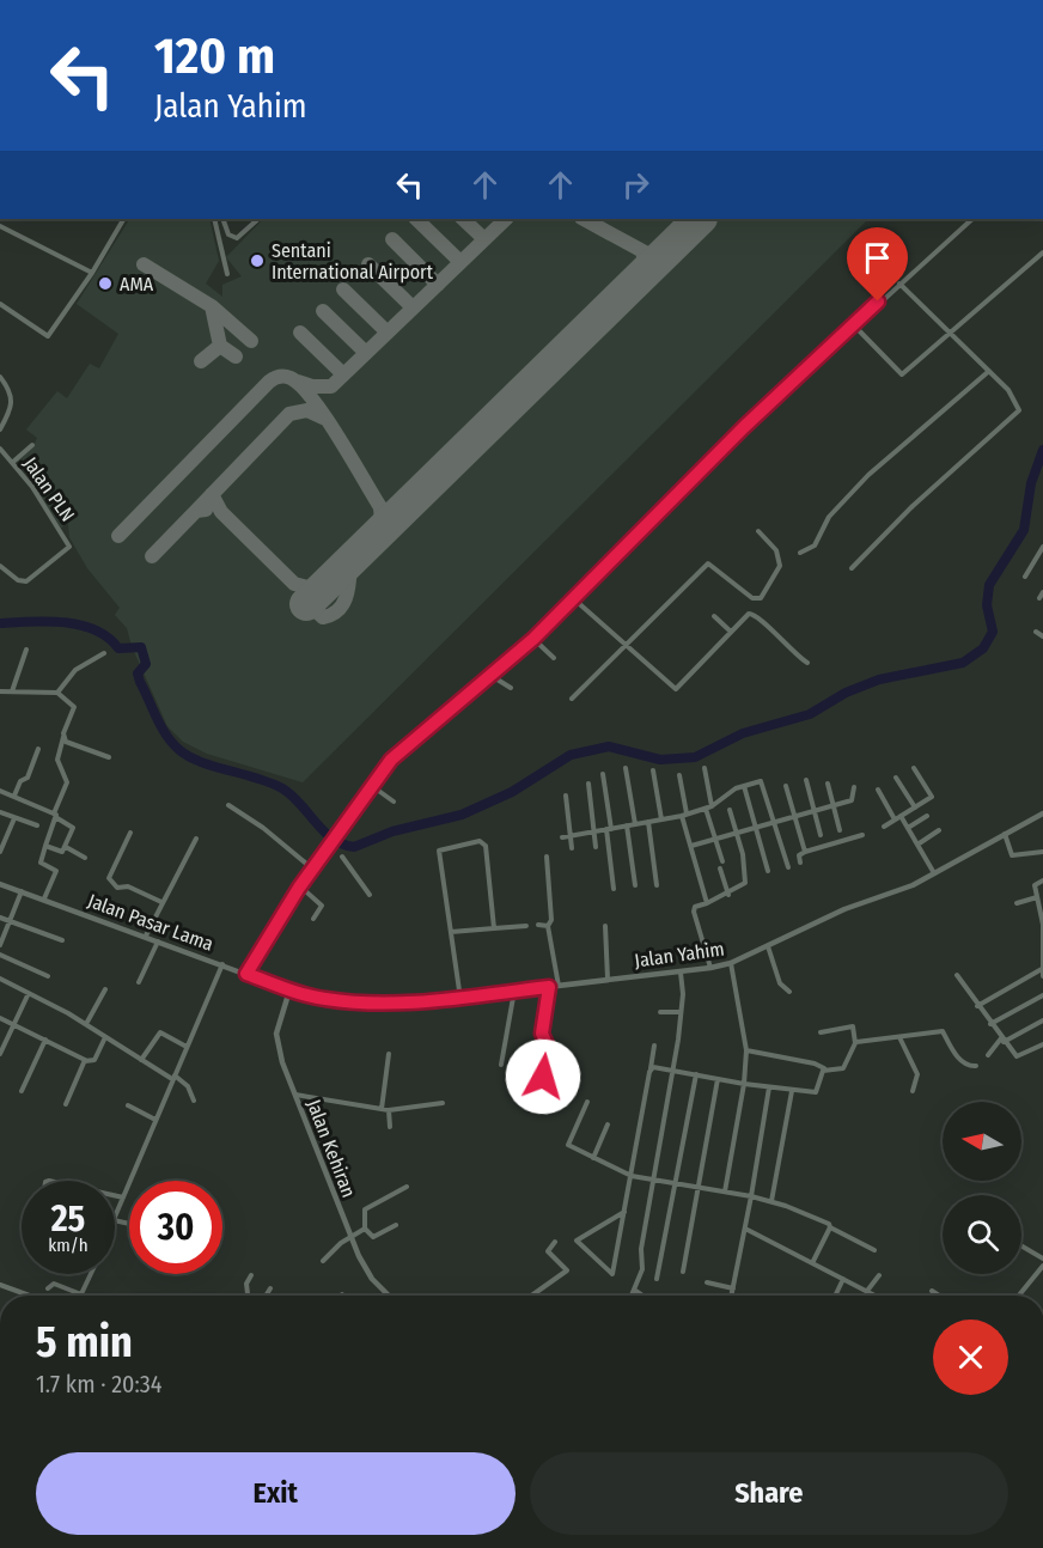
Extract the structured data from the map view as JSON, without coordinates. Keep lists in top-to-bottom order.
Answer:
{
  "streets": {
    "street": [
      "Jalan PLN",
      "Jalan Pasar Lama",
      "Jalan Yahim",
      "Jalan Kehiran"
    ]
  },
  "crossings": [
    ["Jalan Pasar Lama", "Jalan Yahim"],
    ["Jalan Pasar Lama", "Jalan Kehiran"],
    ["Jalan Yahim", "Jalan Kehiran"]
  ],
  "places": ["Sentani International Airport", "AMA"],
  "north": "left",
  "page": {
    "turn": ["120 m", "Jalan Yahim"],
    "speed": "25 km/h",
    "limit": "30",
    "heading": ["5 min", "1.7 km · 20:34"],
    "buttons": ["Exit", "Share"]
  }
}
